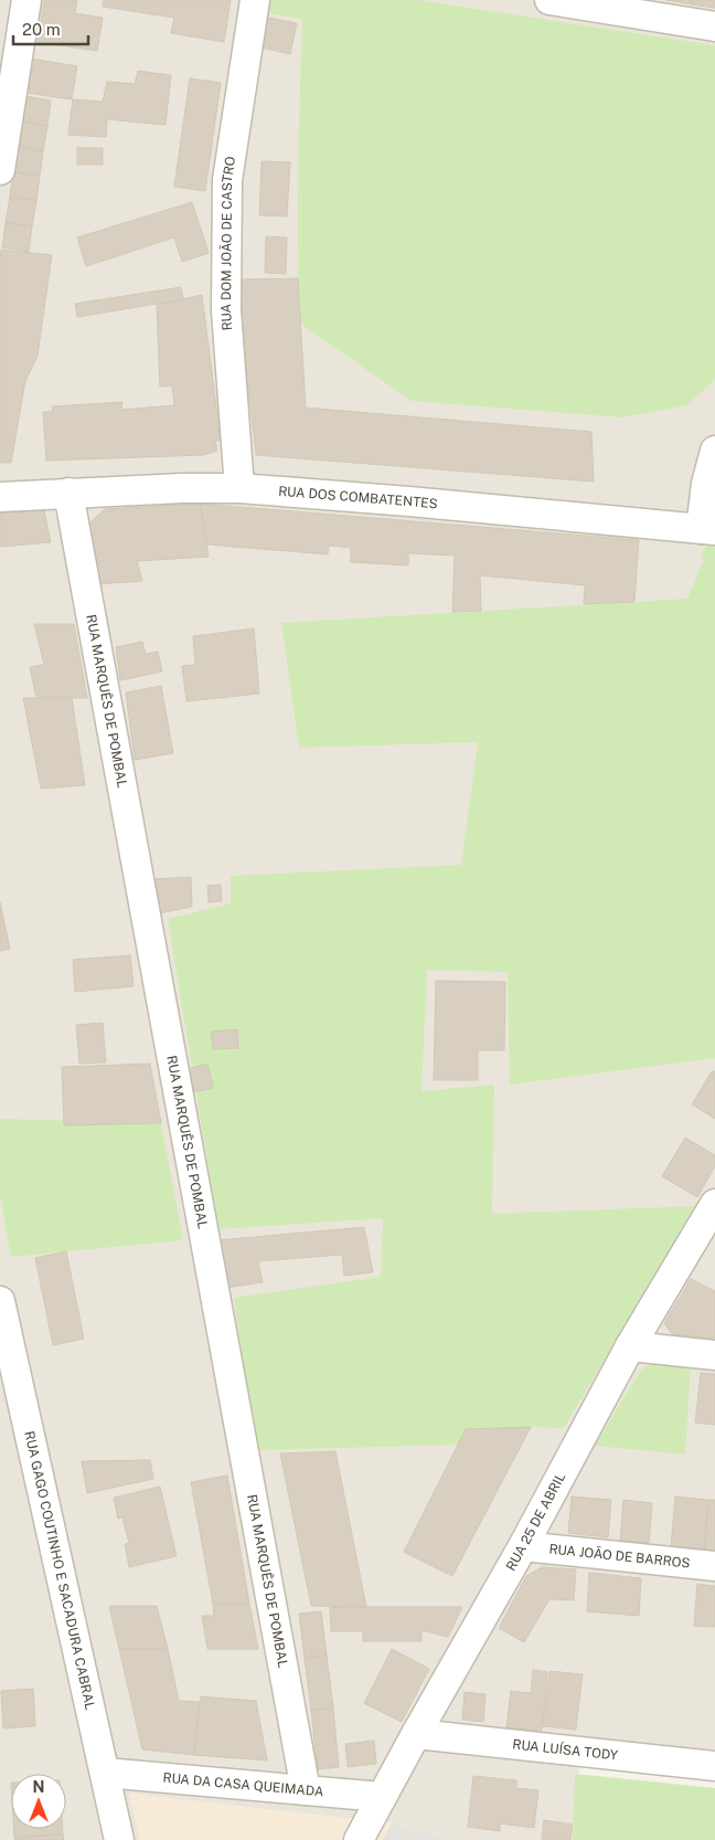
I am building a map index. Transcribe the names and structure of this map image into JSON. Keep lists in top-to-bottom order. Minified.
{"streets":{"street":["RUA DOM JOÃO DE CASTRO","RUA DOS COMBATENTES","RUA MARQUÊS DE POMBAL","RUA 25 DE ABRIL","RUA JOÃO DE BARROS","RUA GAGO COUTINHO E SACADURA CABRAL","RUA LUÍSA TODY","RUA DA CASA QUEIMADA"]},"crossings":[["RUA DOM JOÃO DE CASTRO","RUA DOS COMBATENTES"],["RUA DOS COMBATENTES","RUA MARQUÊS DE POMBAL"],["RUA MARQUÊS DE POMBAL","RUA DA CASA QUEIMADA"],["RUA 25 DE ABRIL","RUA JOÃO DE BARROS"],["RUA 25 DE ABRIL","RUA LUÍSA TODY"],["RUA 25 DE ABRIL","RUA DA CASA QUEIMADA"],["RUA GAGO COUTINHO E SACADURA CABRAL","RUA DA CASA QUEIMADA"]],"scale_bar":"20 m","north":"top"}
